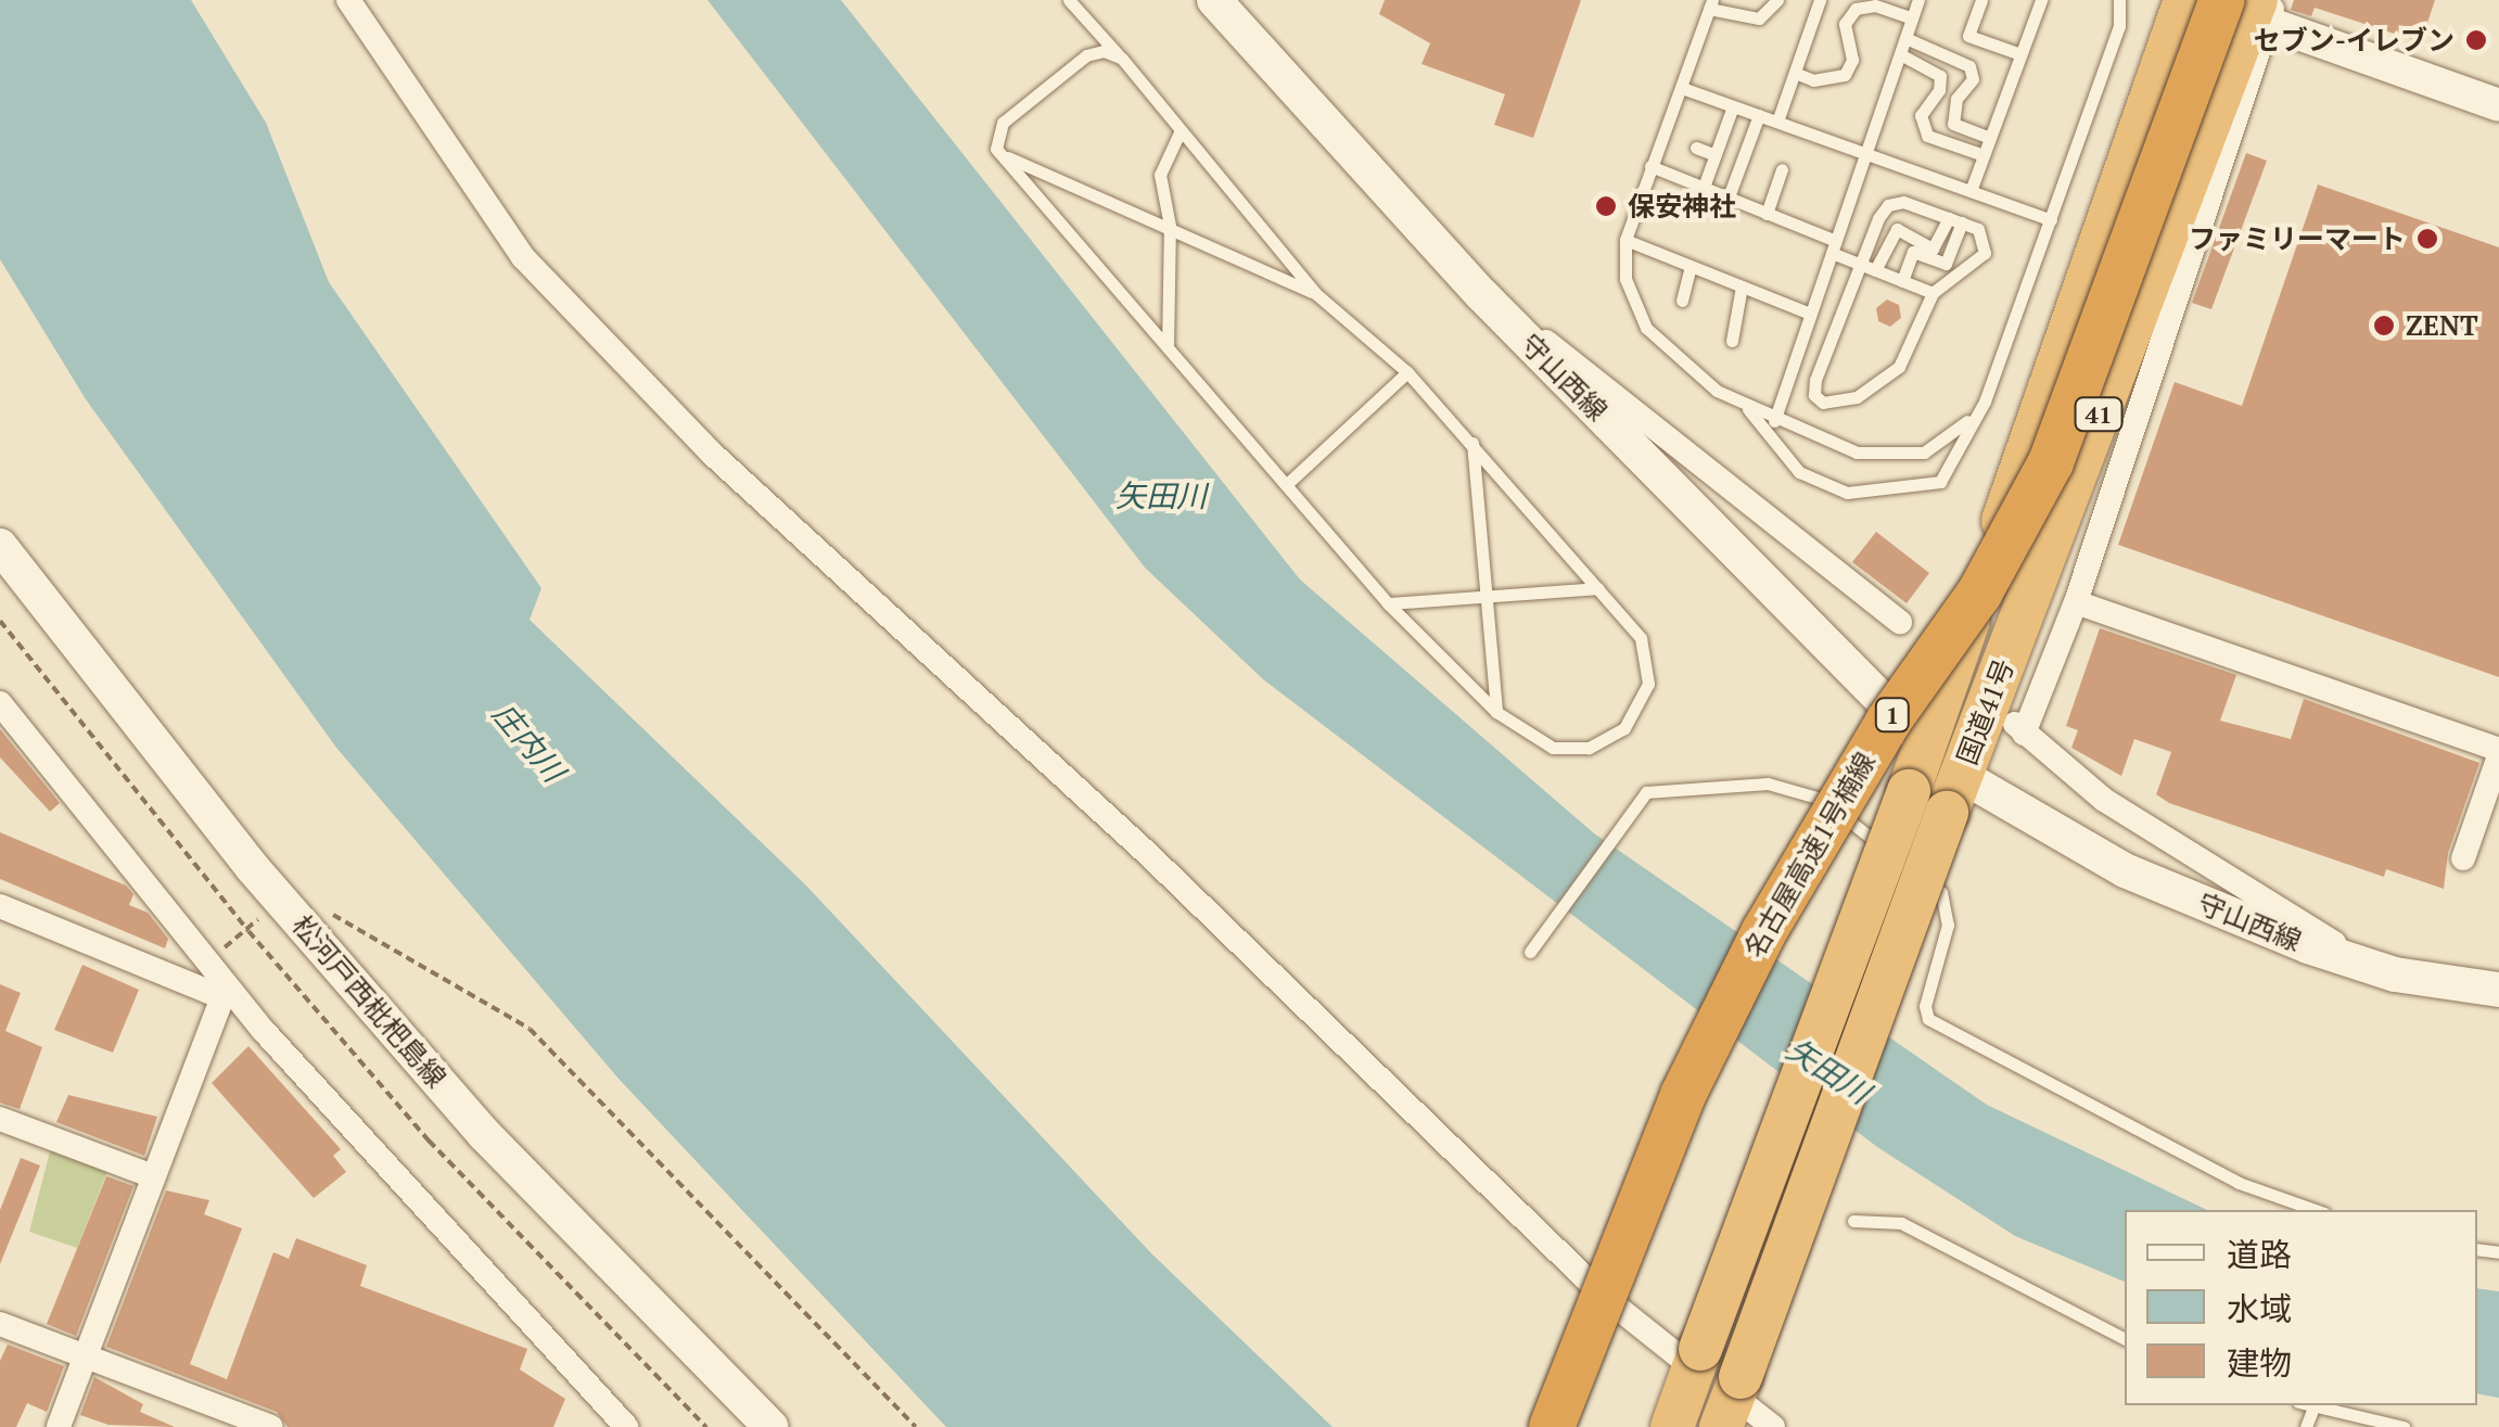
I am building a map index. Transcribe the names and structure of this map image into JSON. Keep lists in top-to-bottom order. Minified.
{"streets":{"highway":["41","国道41号","1","名古屋高速1号楠線"],"main road":["守山西線","松河戸西枇杷島線"]},"crossings":[["守山西線","国道41号"],["国道41号","名古屋高速1号楠線"]],"water":["矢田川","庄内川"],"places":["セブン-イレブン","保安神社","ファミリーマート","ZENT"],"legend":["道路","水域","建物"]}
